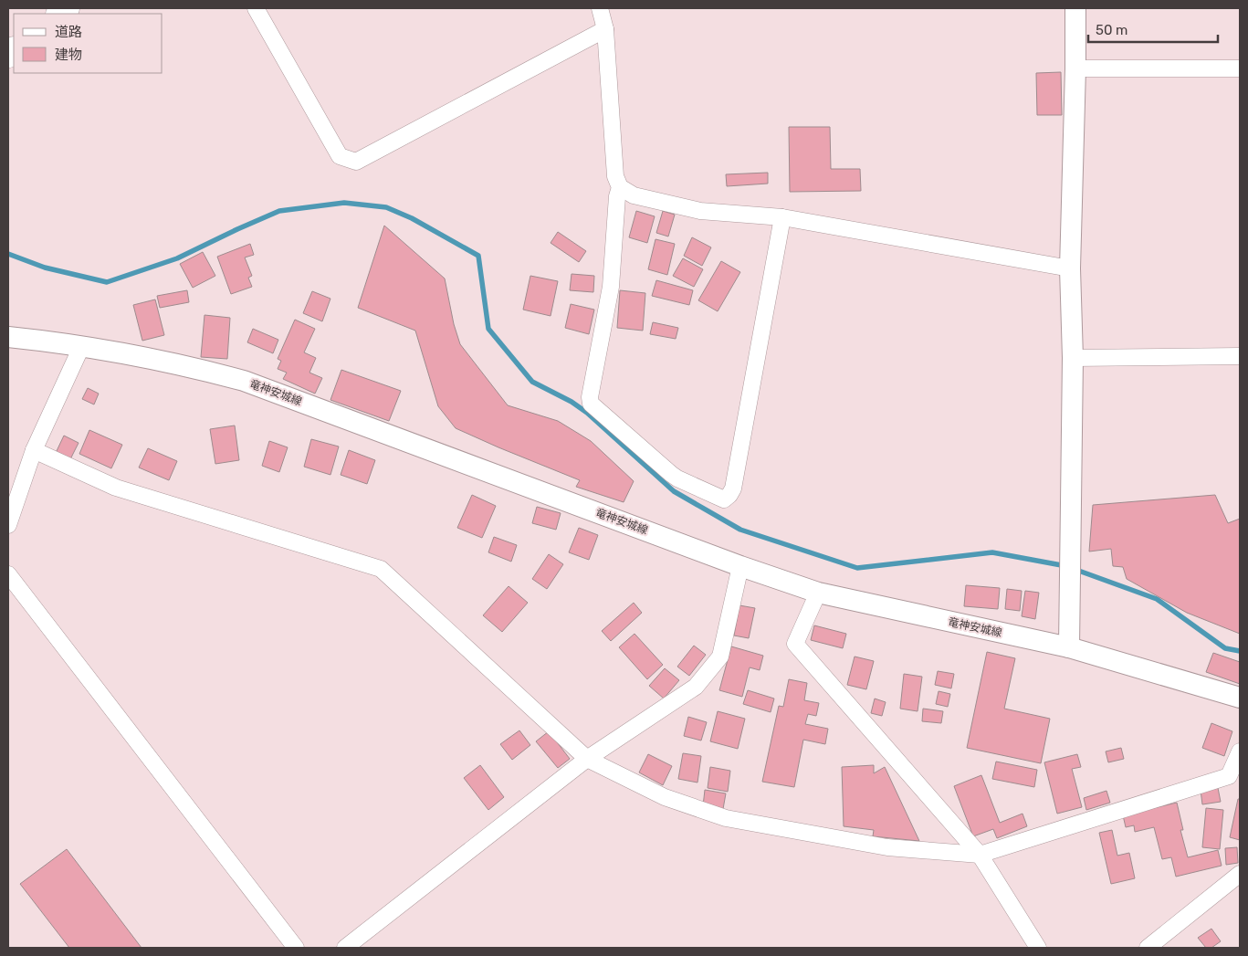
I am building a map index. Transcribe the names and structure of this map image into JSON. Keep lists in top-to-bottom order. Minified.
{"streets":{"street":["竜神安城線"]},"legend":["道路","建物"],"scale_bar":"50 m"}
